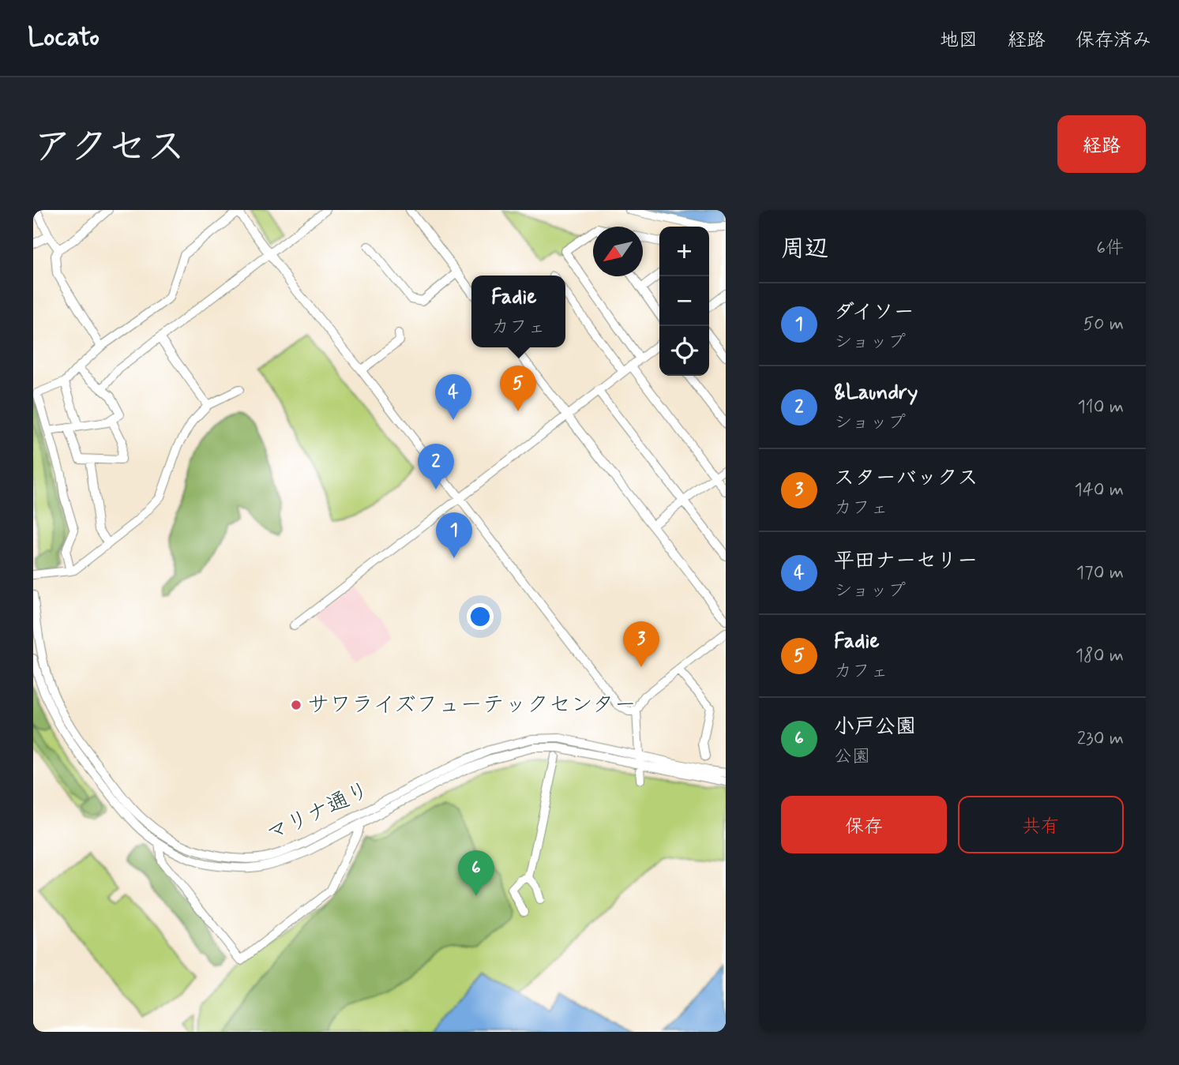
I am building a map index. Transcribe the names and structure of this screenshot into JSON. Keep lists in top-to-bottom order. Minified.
{"streets":{"street":["マリナ通り"]},"places":["サワライズフューテックセンター"],"north":"bottom left","page":{"header":"Locato","nav":["地図","経路","保存済み"],"title":"アクセス","buttons":["経路",["保存","共有"]],"heading":["周辺","6件"],"map_buttons":["+","−"],"popup":["Fadie","カフェ"],"list":[{"mark":"1","name":"ダイソー","note":"ショップ","value":"50 m"},{"mark":"2","name":"&Laundry","note":"ショップ","value":"110 m"},{"mark":"3","name":"スターバックス","note":"カフェ","value":"140 m"},{"mark":"4","name":"平田ナーセリー","note":"ショップ","value":"170 m"},{"mark":"5","name":"Fadie","note":"カフェ","value":"180 m"},{"mark":"6","name":"小戸公園","note":"公園","value":"230 m"}],"pins":["5","4","2","1","3","6"]}}
